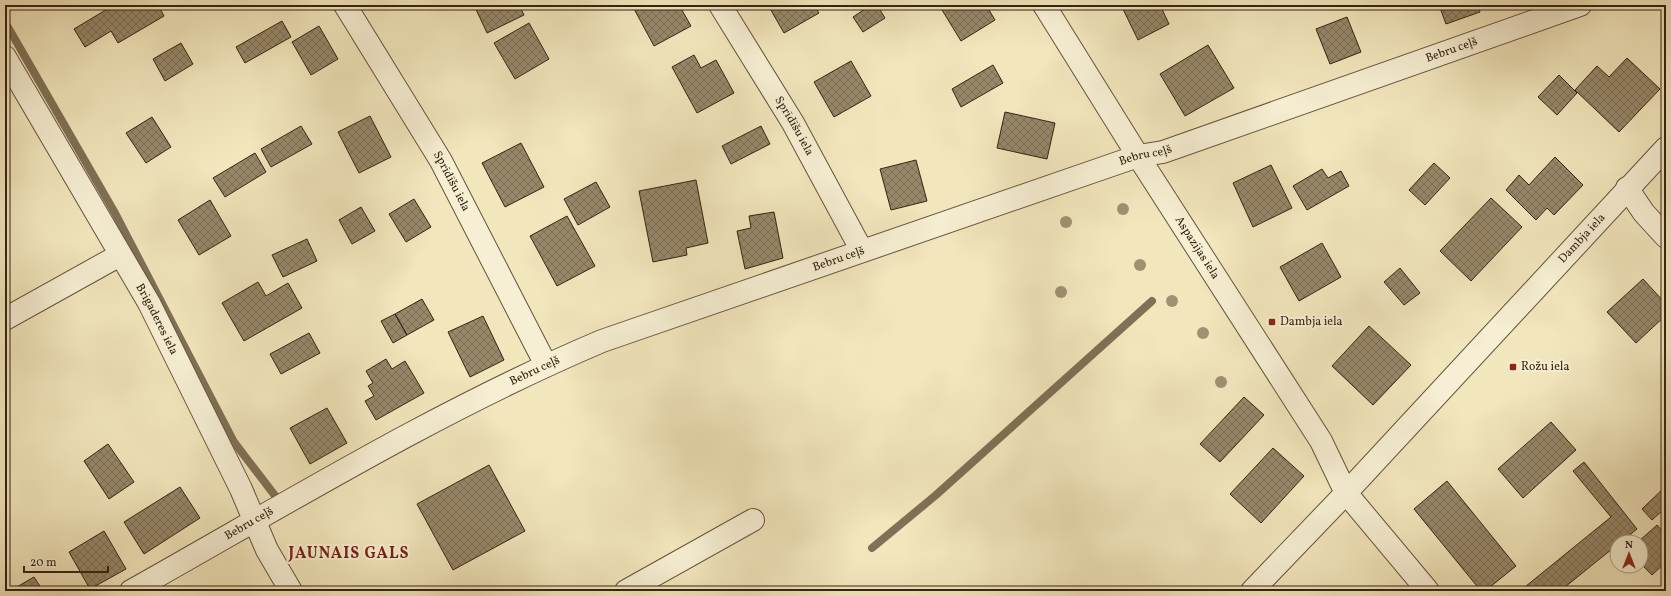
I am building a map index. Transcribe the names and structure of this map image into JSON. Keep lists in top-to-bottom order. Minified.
{"streets":{"street":["Bebru ceļš","Sprīdīšu iela","Dambja iela","Aspazijas iela","Brigaderes iela"]},"crossings":[["Bebru ceļš","Sprīdīšu iela"],["Bebru ceļš","Aspazijas iela"],["Bebru ceļš","Brigaderes iela"],["Dambja iela","Aspazijas iela"]],"districts":["JAUNAIS GALS"],"places":{"transit":["Dambja iela","Rožu iela"]},"scale_bar":"20 m","north":"top"}
